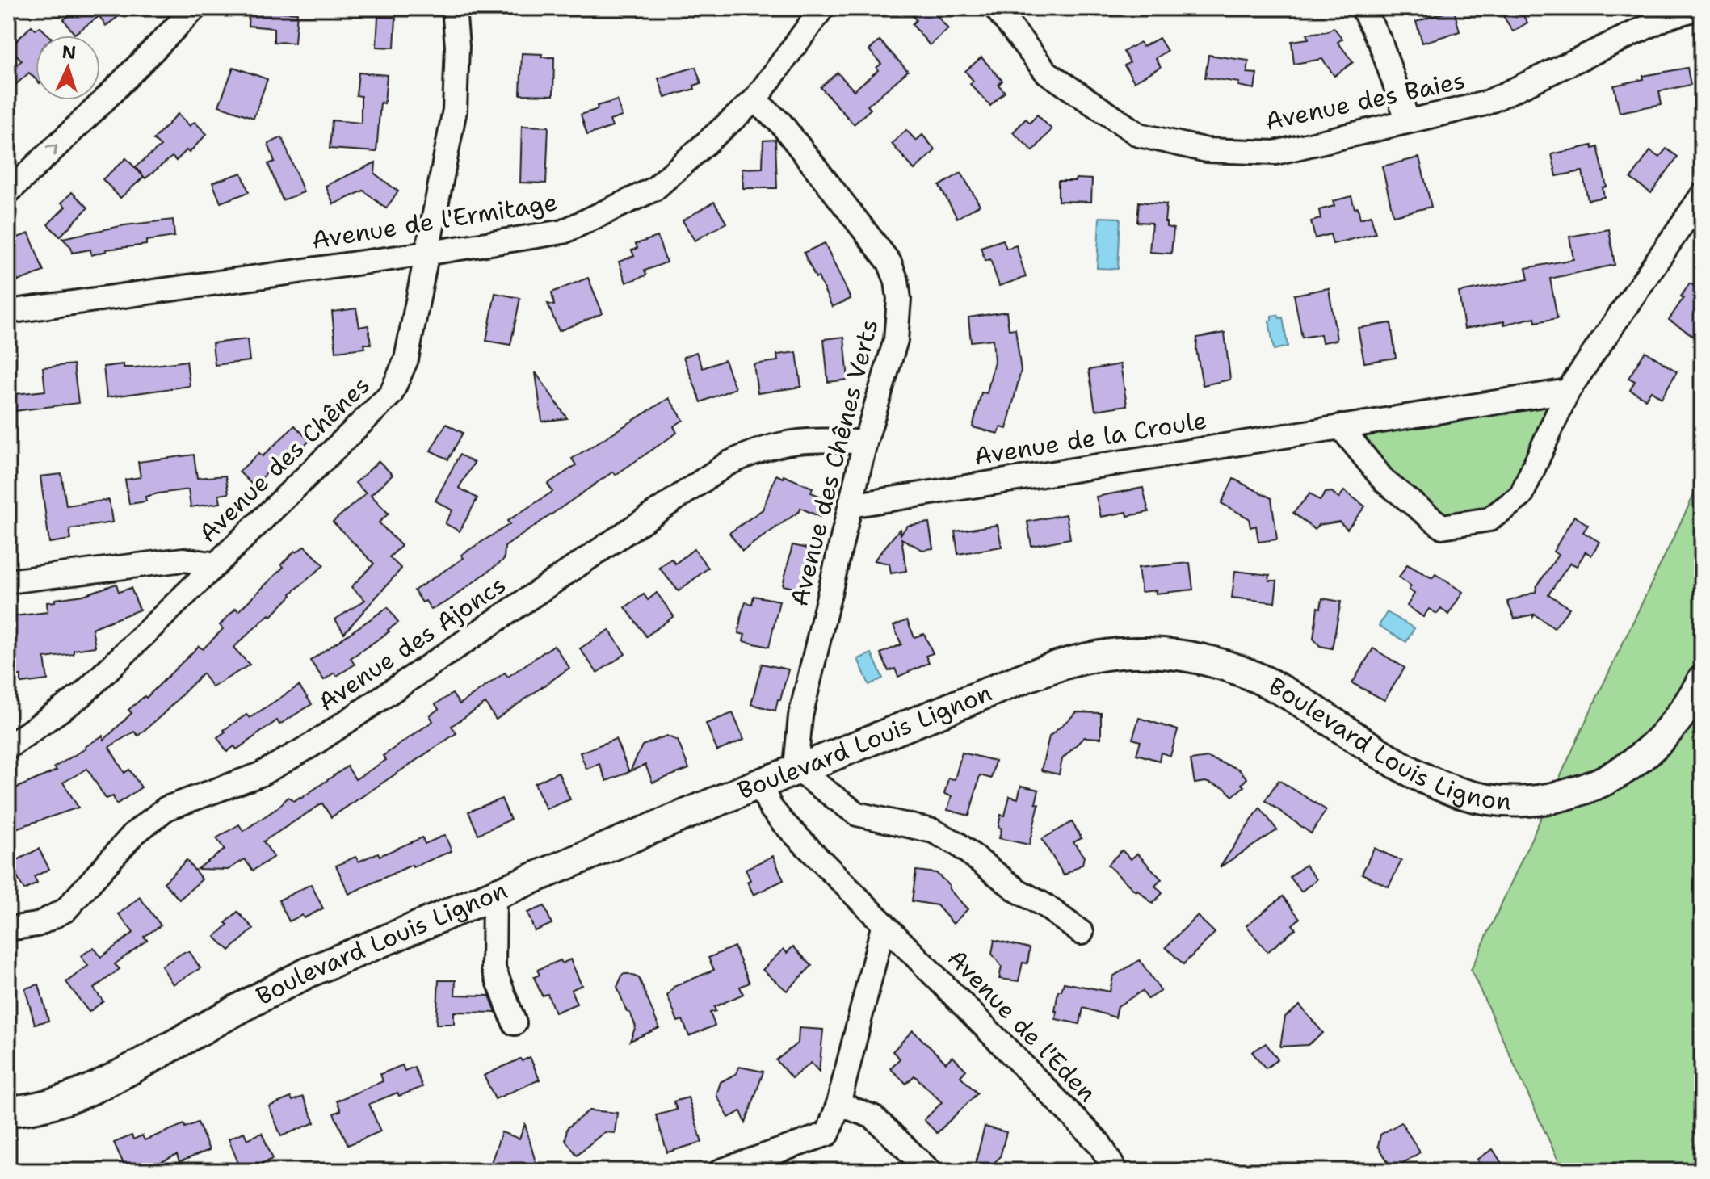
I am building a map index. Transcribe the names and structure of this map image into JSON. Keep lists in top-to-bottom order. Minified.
{"streets":{"main road":["Boulevard Louis Lignon"],"street":["Avenue des Baies","Avenue de l'Ermitage","Avenue de la Croule","Avenue des Chênes","Avenue des Chênes Verts","Avenue des Ajoncs","Avenue de l'Eden"]},"crossings":[["Avenue de l'Ermitage","Avenue des Chênes"],["Avenue de l'Ermitage","Avenue des Chênes Verts"],["Avenue de la Croule","Avenue des Chênes Verts"],["Avenue des Chênes Verts","Avenue des Ajoncs"],["Avenue des Chênes Verts","Boulevard Louis Lignon"],["Boulevard Louis Lignon","Avenue de l'Eden"]],"north":"top"}
